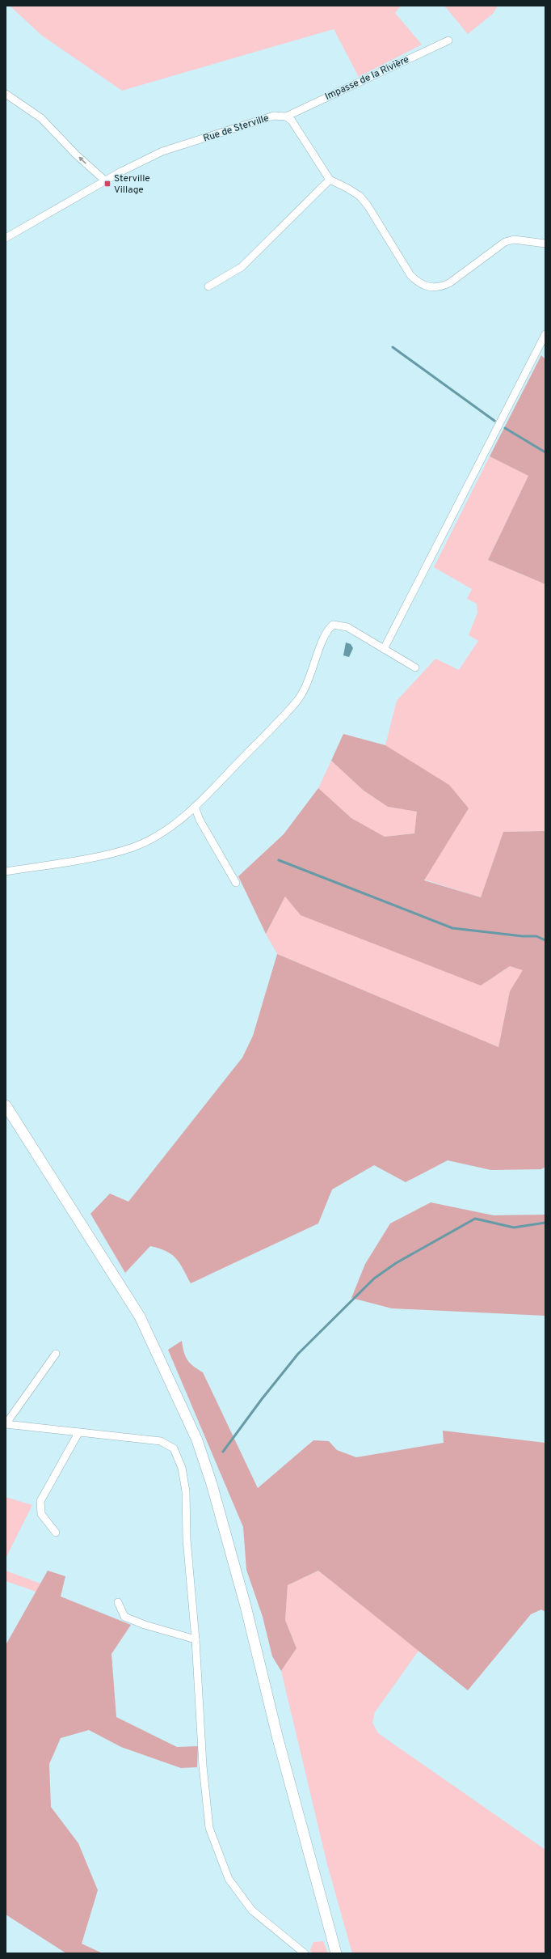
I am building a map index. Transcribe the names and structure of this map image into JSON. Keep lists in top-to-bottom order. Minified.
{"streets":{"street":["Impasse de la Rivière","Rue de Sterville"]},"crossings":[["Impasse de la Rivière","Rue de Sterville"]],"places":{"transit":["Sterville Village"]}}
